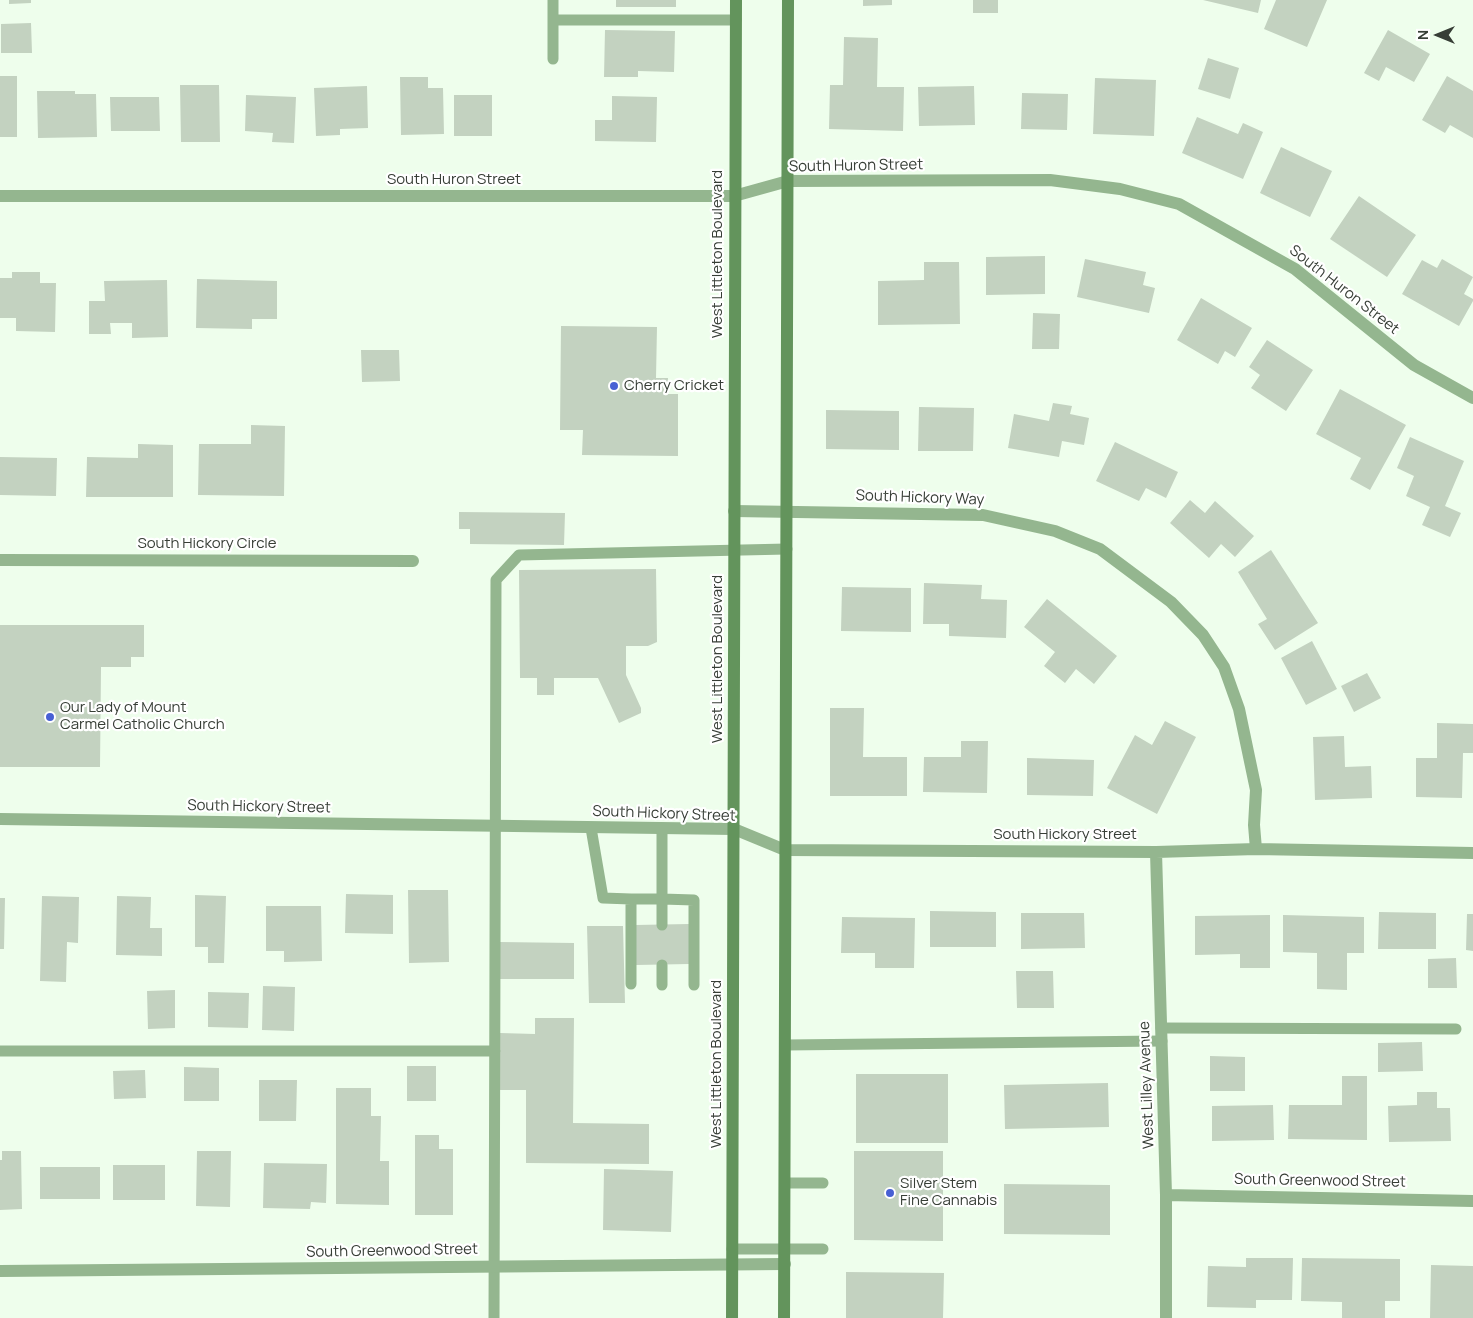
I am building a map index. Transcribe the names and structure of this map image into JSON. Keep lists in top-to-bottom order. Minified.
{"streets":{"main road":["West Littleton Boulevard"],"street":["South Huron Street","South Hickory Way","South Hickory Circle","South Hickory Street","West Lilley Avenue","South Greenwood Street"]},"crossings":[["South Huron Street","West Littleton Boulevard"],["West Littleton Boulevard","South Hickory Way"],["West Littleton Boulevard","South Hickory Street"],["West Littleton Boulevard","South Greenwood Street"],["South Hickory Way","South Hickory Street"],["South Hickory Street","West Lilley Avenue"],["West Lilley Avenue","South Greenwood Street"]],"places":["Cherry Cricket","Our Lady of Mount Carmel Catholic Church","Silver Stem Fine Cannabis"],"north":"left"}
